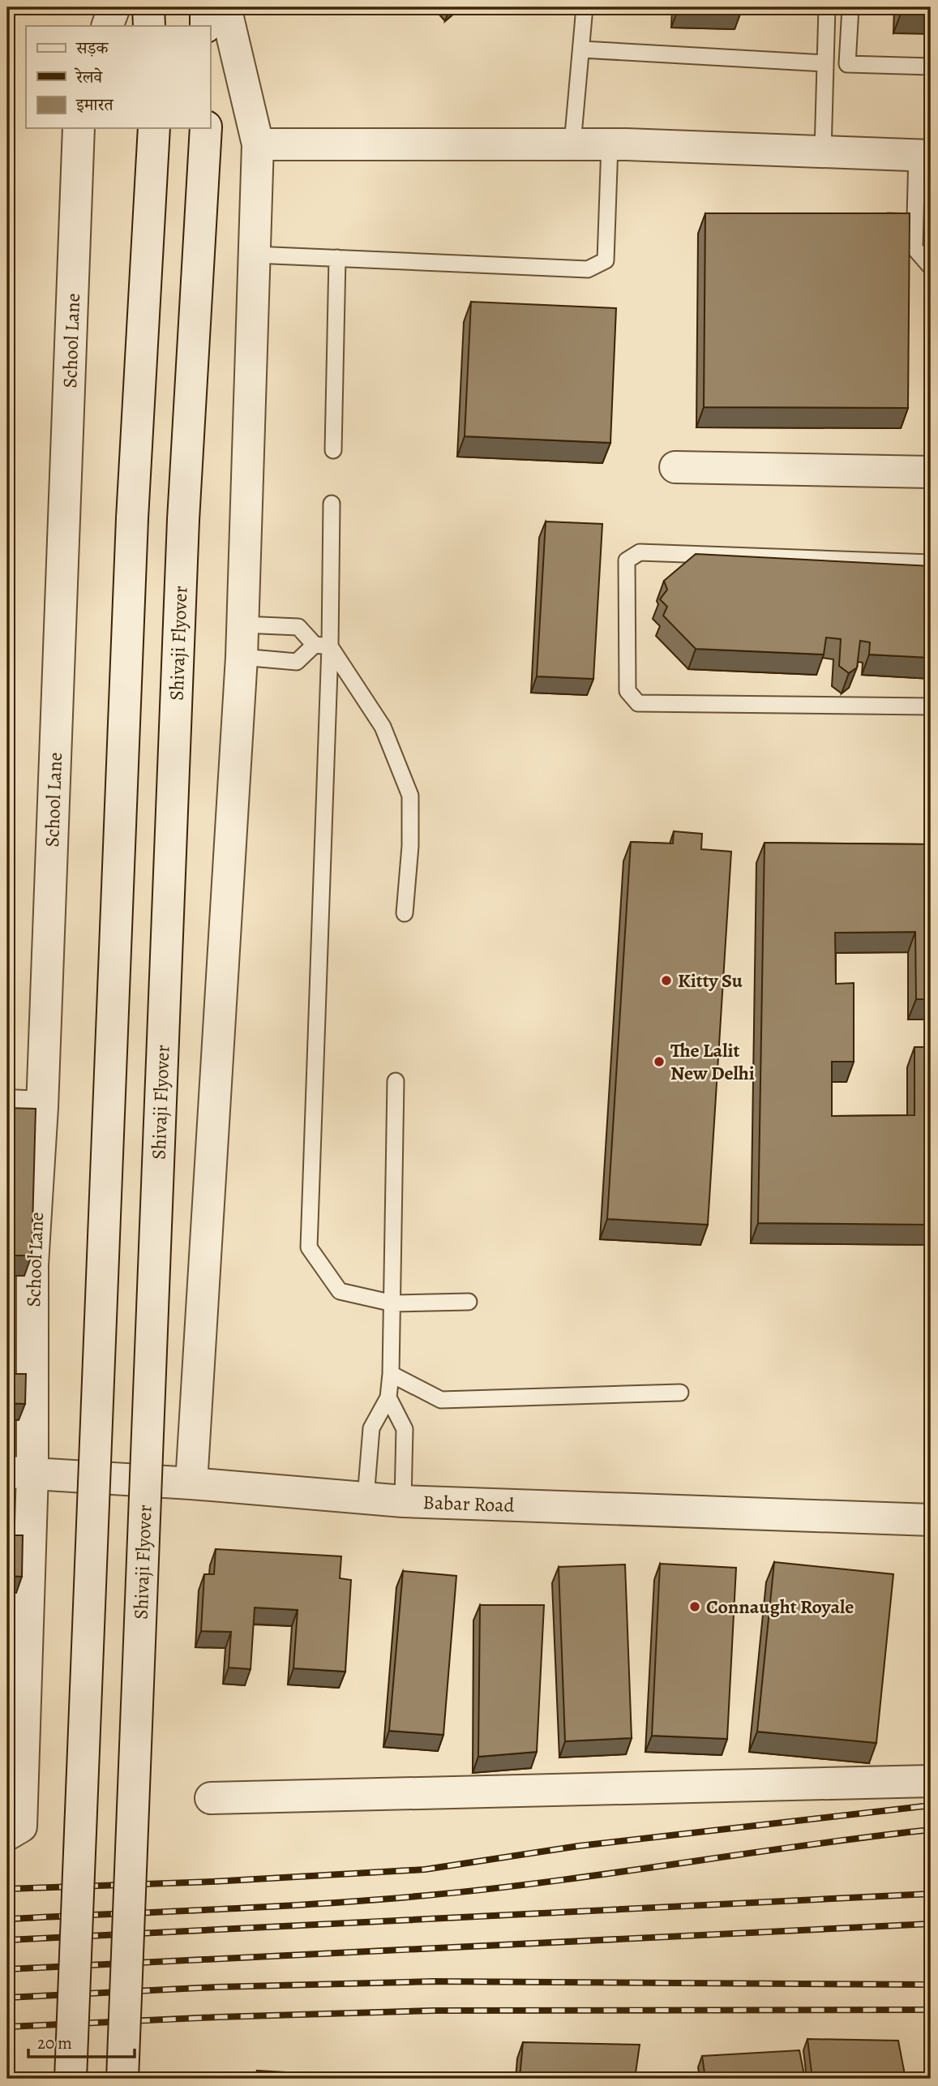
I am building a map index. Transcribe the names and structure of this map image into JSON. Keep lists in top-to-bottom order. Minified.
{"streets":{"street":["School Lane","Shivaji Flyover","Babar Road"]},"crossings":[["School Lane","Babar Road"]],"places":["Kitty Su","The Lalit New Delhi","Connaught Royale"],"legend":["सड़क","रेलवे","इमारत"],"scale_bar":"20 m"}
